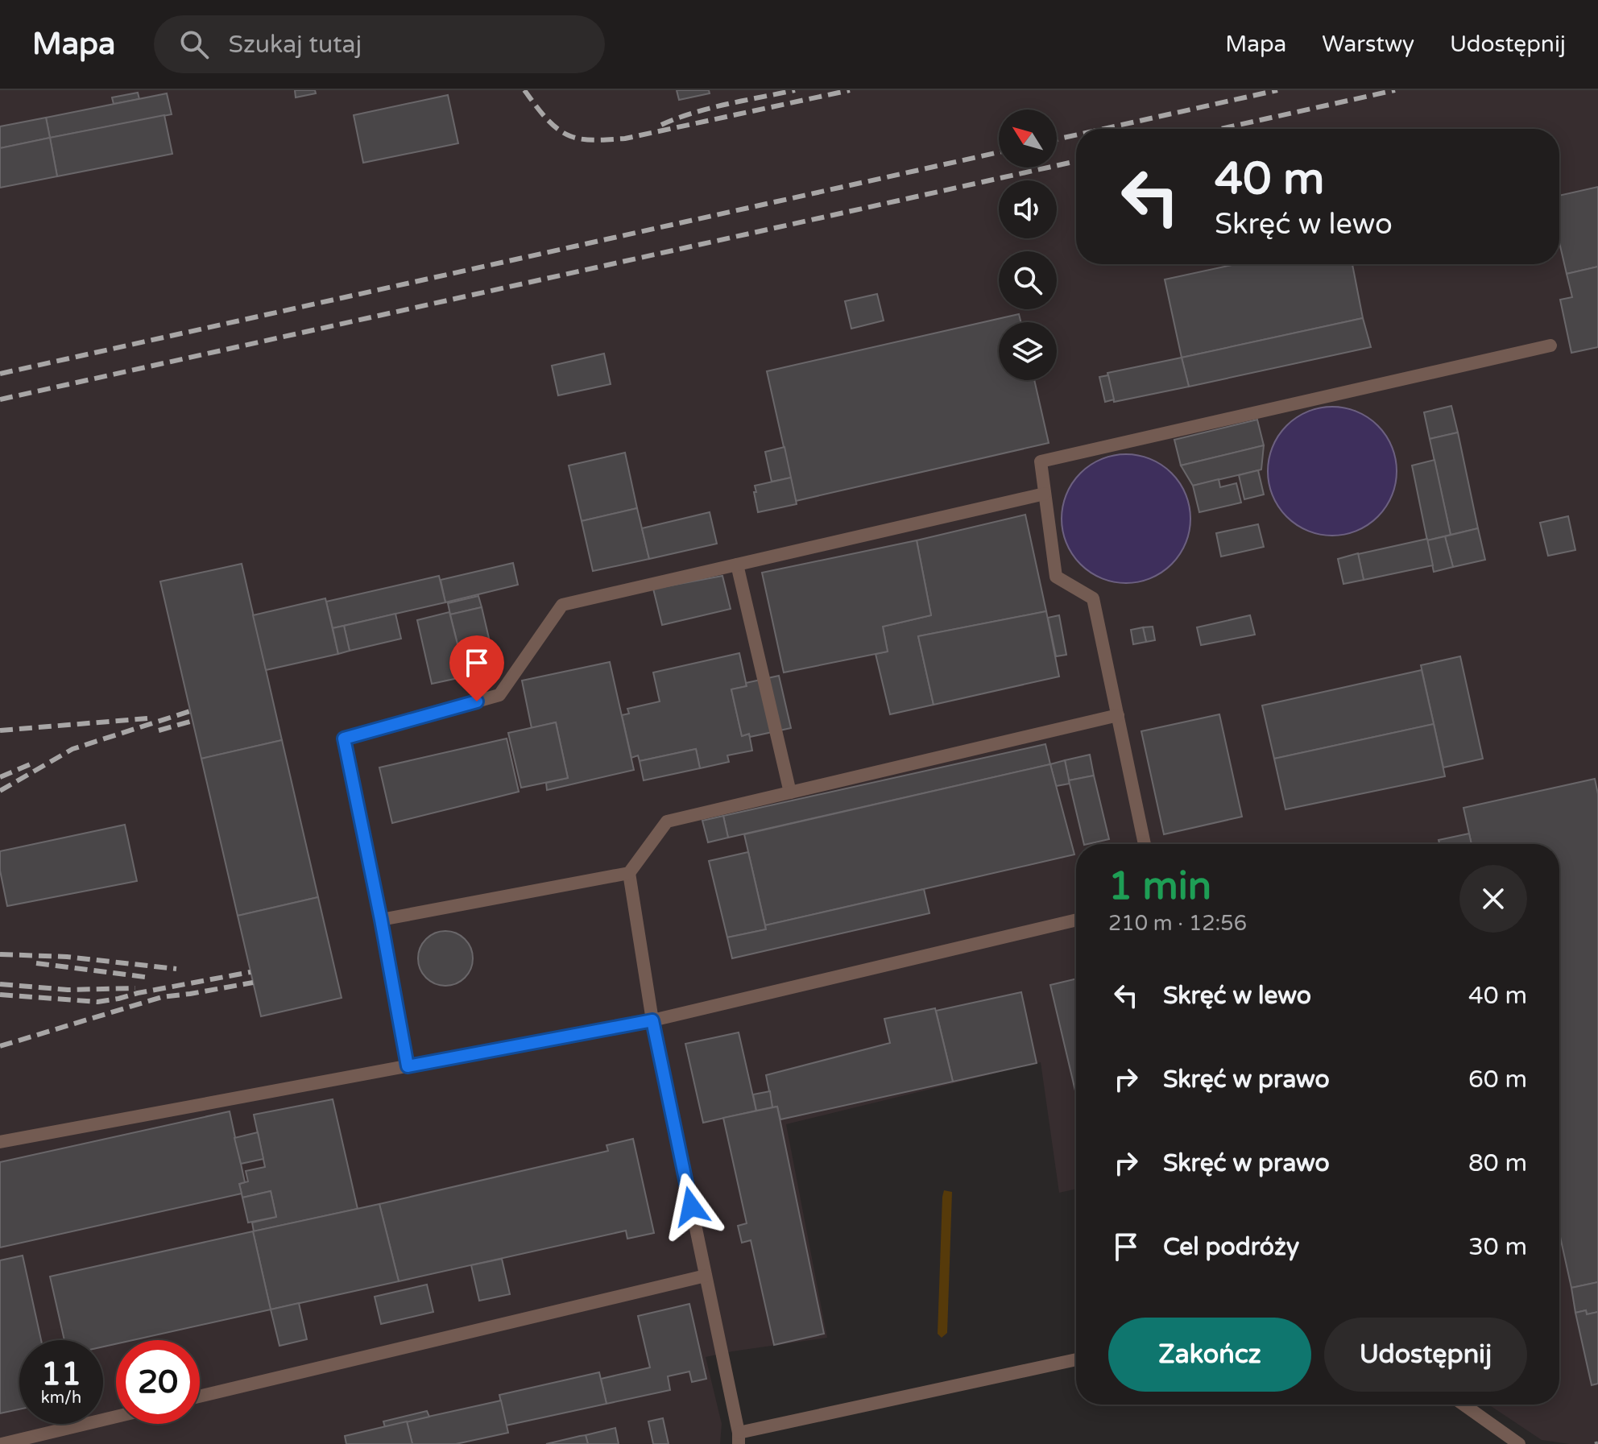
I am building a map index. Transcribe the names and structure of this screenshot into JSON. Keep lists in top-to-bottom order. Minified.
{"north":"top left","page":{"header":"Mapa","search":"Szukaj tutaj","nav":["Mapa","Warstwy","Udostępnij"],"turn":["40 m","Skręć w lewo"],"heading":["1 min","210 m · 12:56"],"list":[{"name":"Skręć w lewo","value":"40 m"},{"name":"Skręć w prawo","value":"60 m"},{"name":"Skręć w prawo","value":"80 m"},{"name":"Cel podróży","value":"30 m"}],"buttons":["Zakończ","Udostępnij"],"speed":"11 km/h","limit":"20"}}
